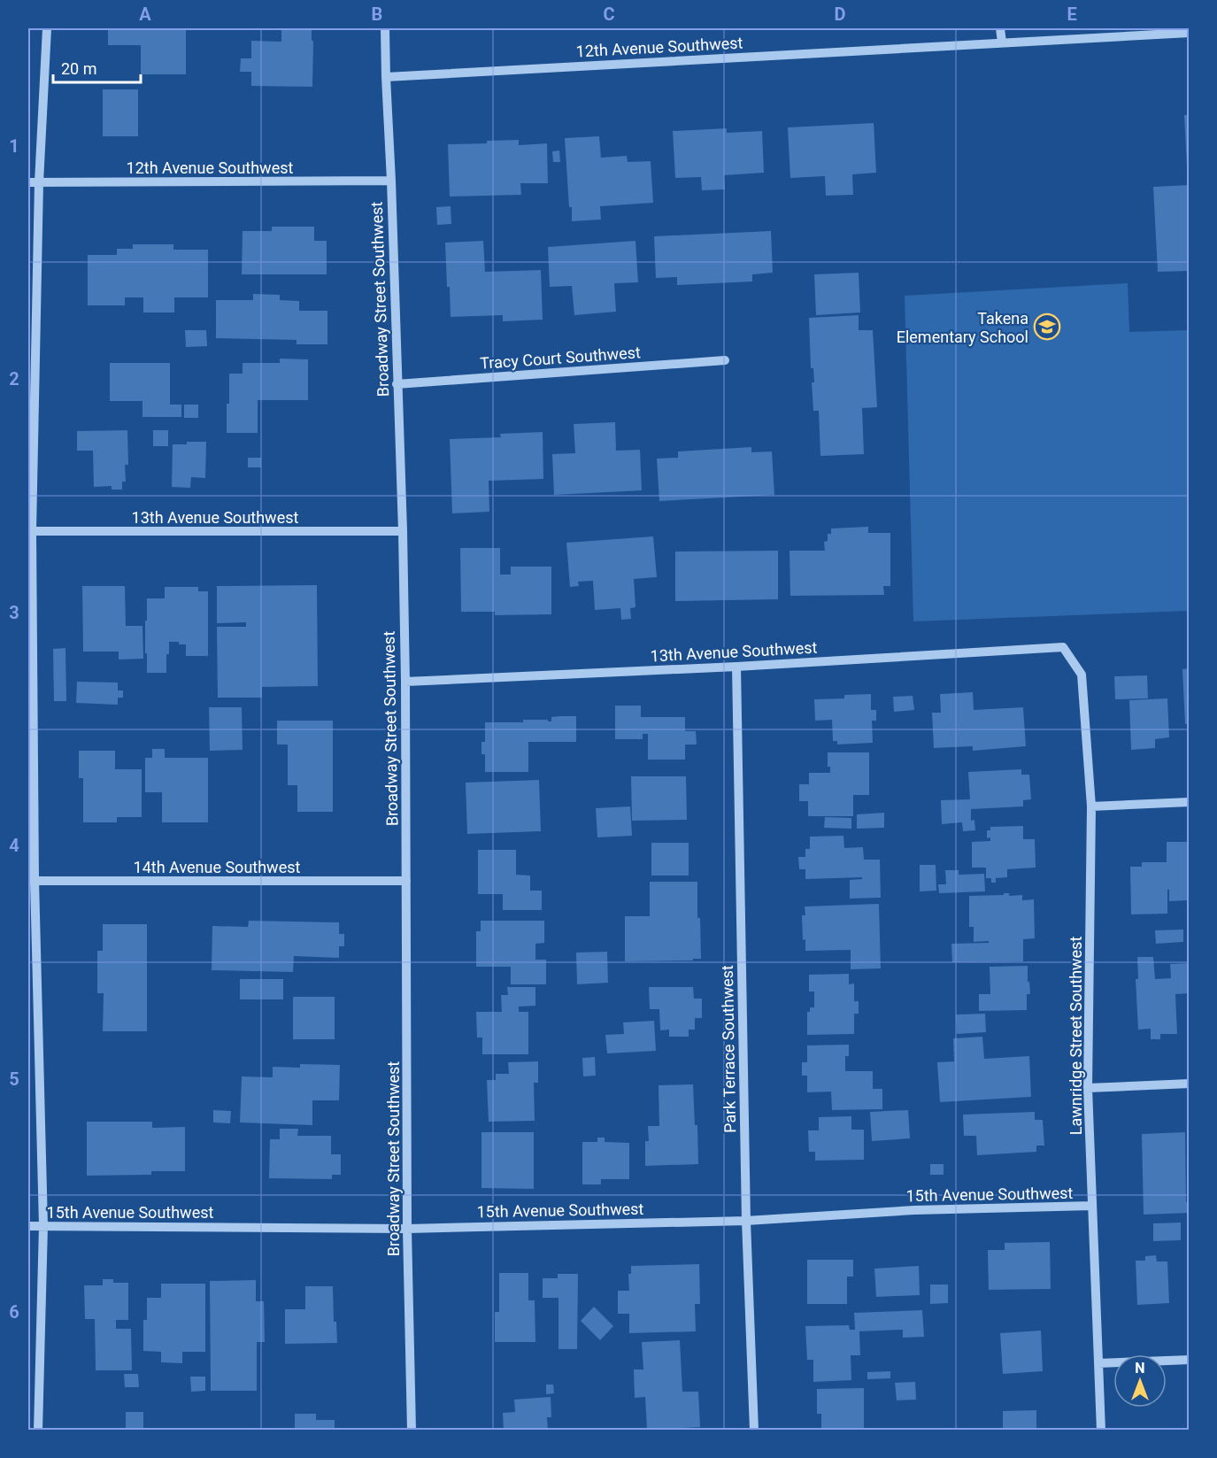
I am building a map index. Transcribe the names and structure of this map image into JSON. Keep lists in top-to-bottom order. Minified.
{"streets":{"street":["12th Avenue Southwest","Broadway Street Southwest","Tracy Court Southwest","13th Avenue Southwest","14th Avenue Southwest","Lawnridge Street Southwest","Park Terrace Southwest","15th Avenue Southwest"]},"crossings":[["12th Avenue Southwest","Broadway Street Southwest"],["Broadway Street Southwest","Tracy Court Southwest"],["Broadway Street Southwest","13th Avenue Southwest"],["Broadway Street Southwest","14th Avenue Southwest"],["Broadway Street Southwest","15th Avenue Southwest"],["13th Avenue Southwest","Lawnridge Street Southwest"],["13th Avenue Southwest","Park Terrace Southwest"],["Lawnridge Street Southwest","15th Avenue Southwest"],["Park Terrace Southwest","15th Avenue Southwest"]],"places":{"school or university":["Takena Elementary School"]},"scale_bar":"20 m","north":"top","grid":{"columns":["A","B","C","D","E"],"rows":["1","2","3","4","5","6"]}}
